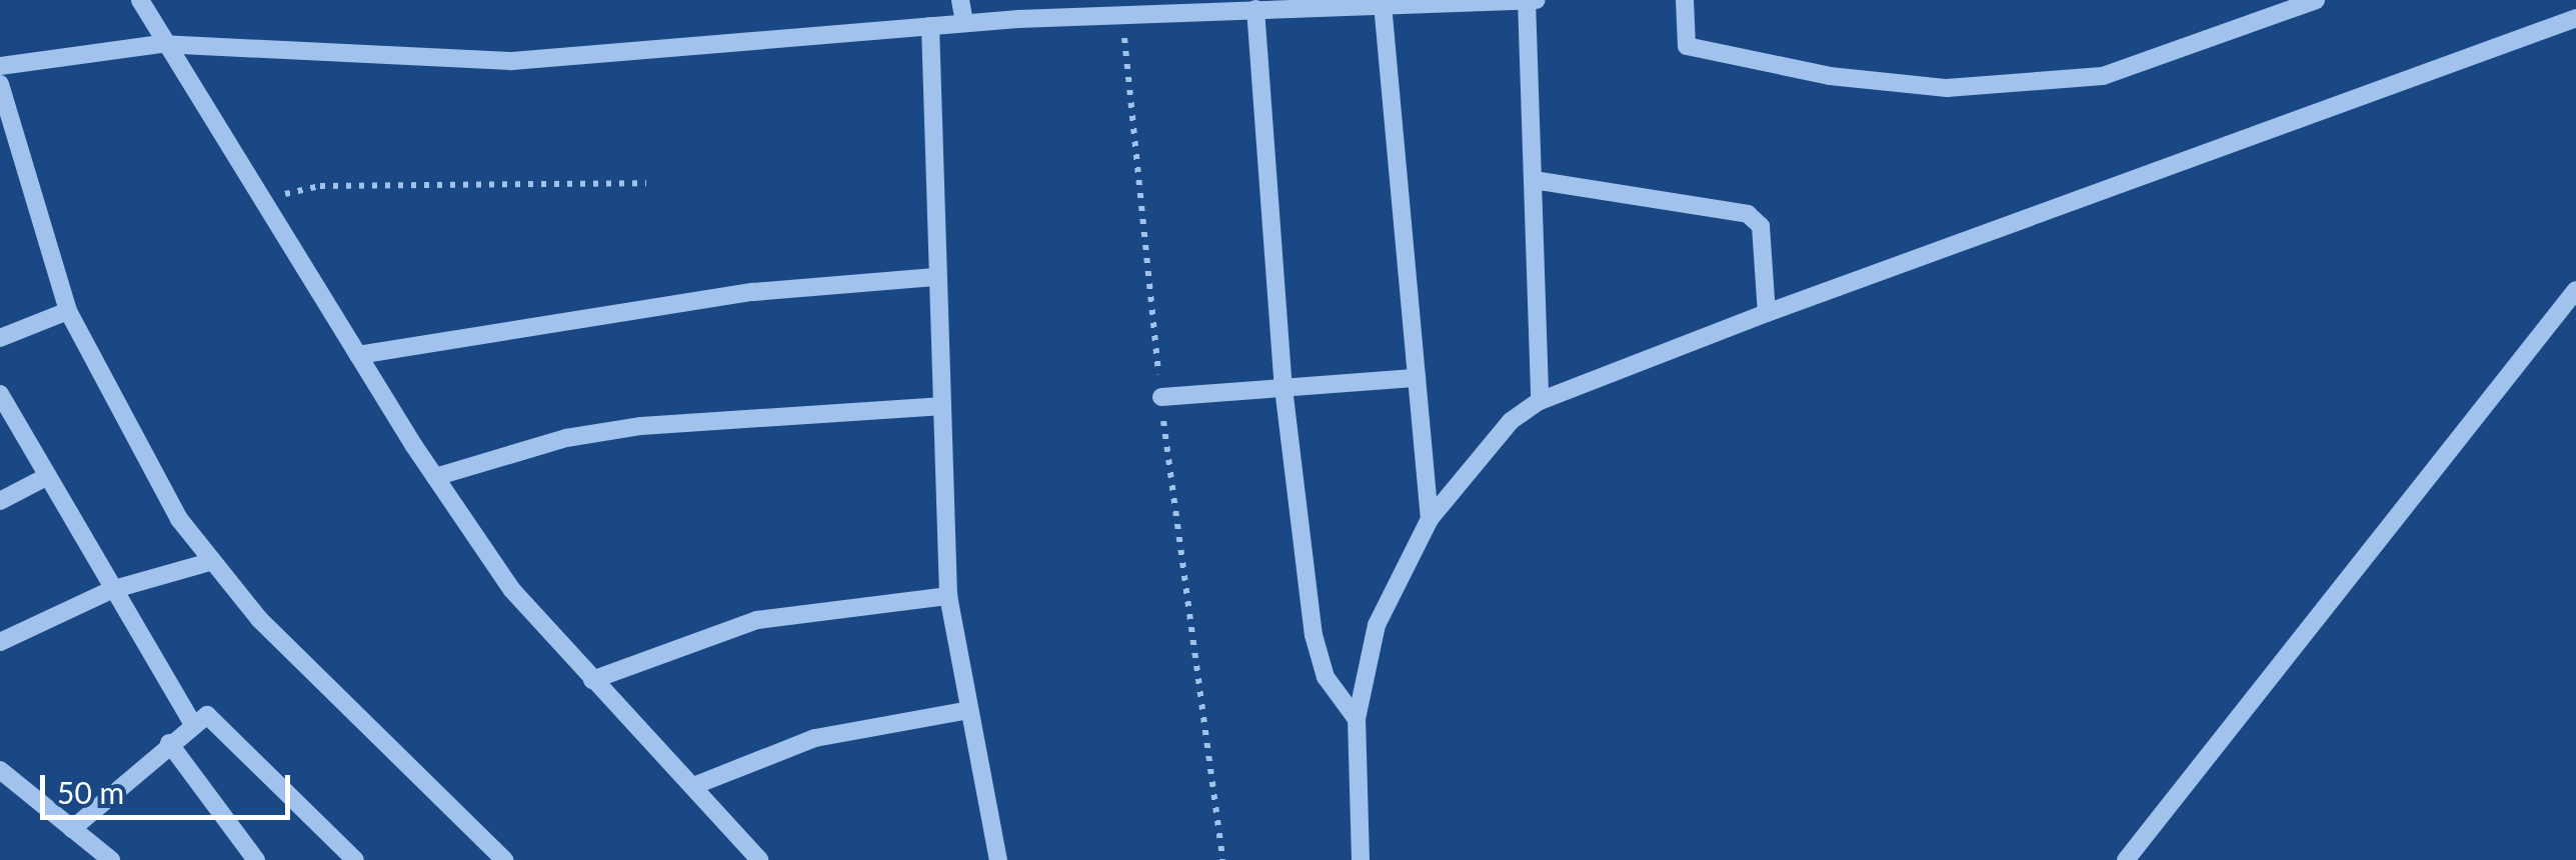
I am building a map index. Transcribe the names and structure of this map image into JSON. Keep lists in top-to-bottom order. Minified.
{"scale_bar":"50 m"}
